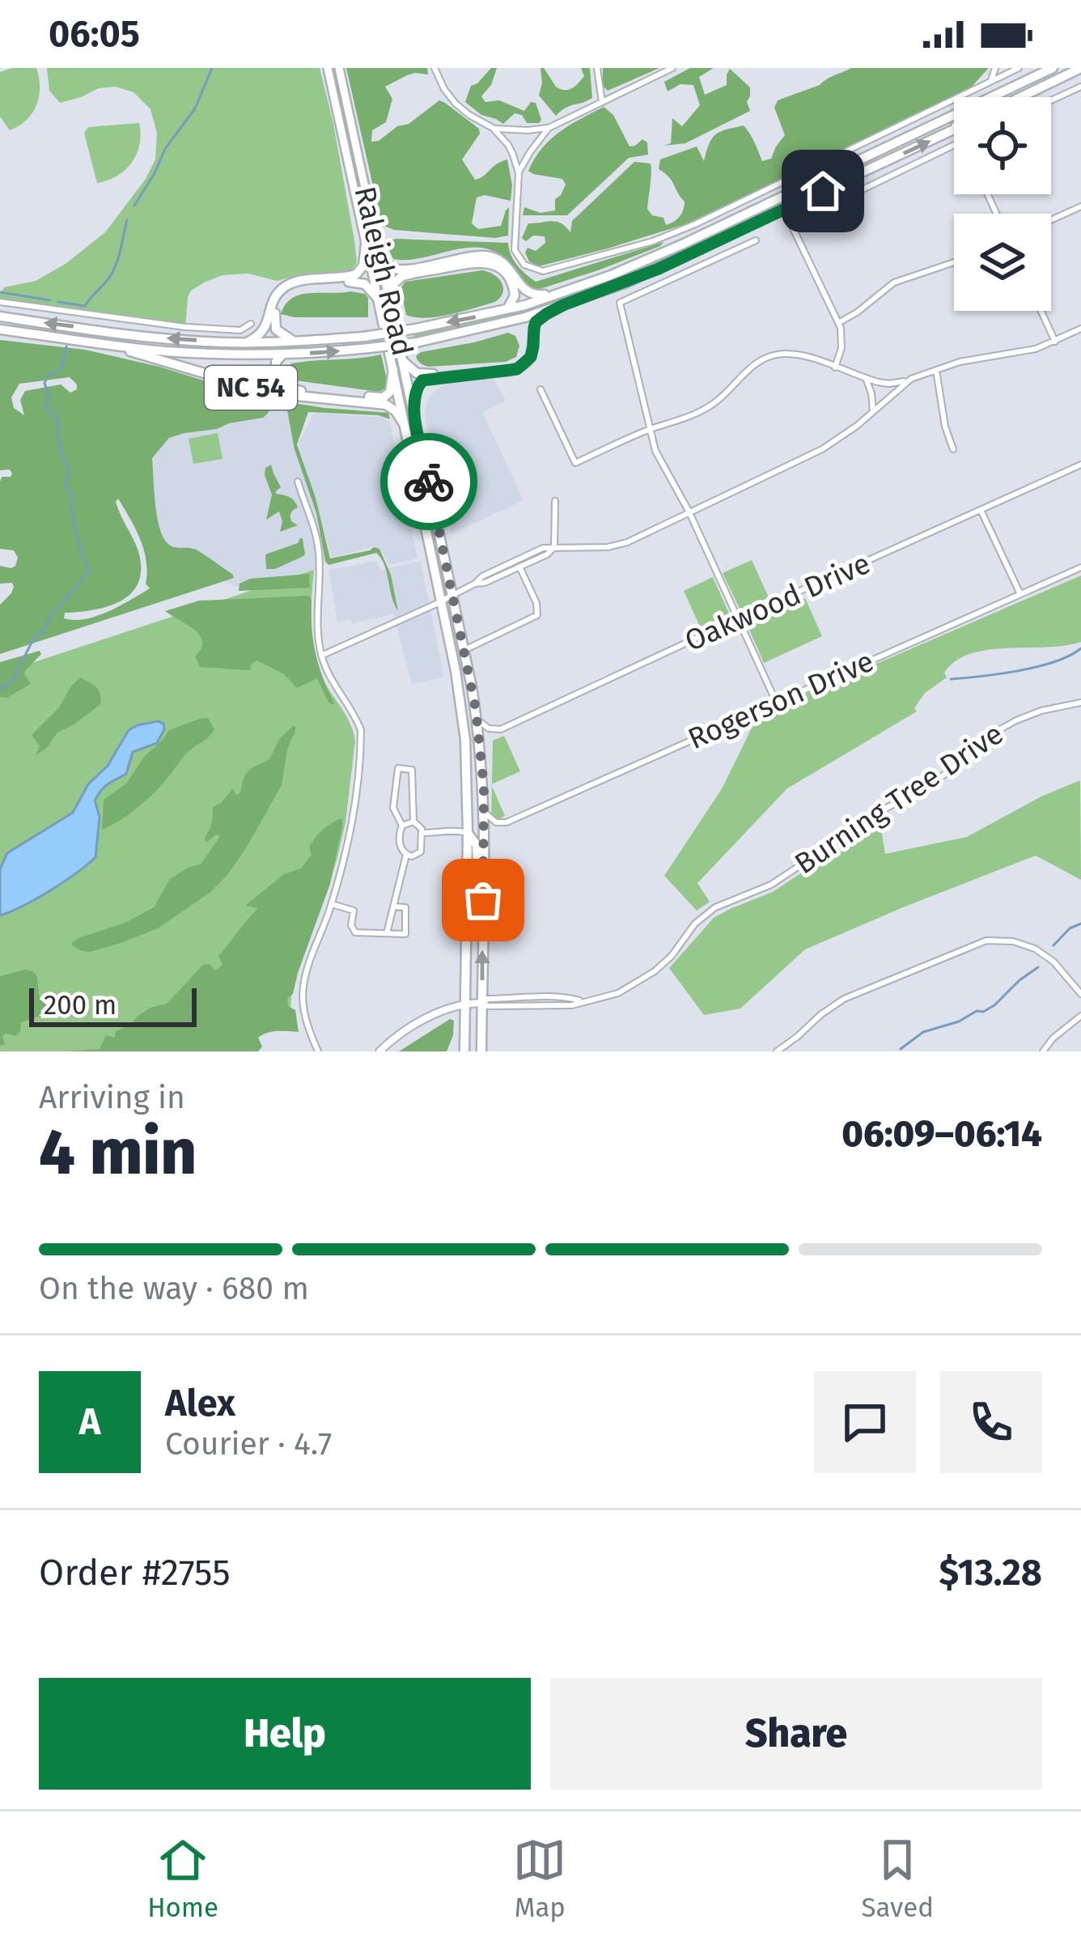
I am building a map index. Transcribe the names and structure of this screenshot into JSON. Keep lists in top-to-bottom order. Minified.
{"streets":{"main road":["Raleigh Road","NC 54"],"street":["Oakwood Drive","Rogerson Drive","Burning Tree Drive"]},"crossings":[["Raleigh Road","NC 54"],["Raleigh Road","Oakwood Drive"],["Raleigh Road","Rogerson Drive"],["Raleigh Road","Burning Tree Drive"]],"scale_bar":"200 m","page":{"status":"06:05","scale":"200 m","heading":["4 min","Arriving in","06:09–06:14"],"panel":["Alex","Courier · 4.7","Order #2755","$13.28"],"bar":"On the way · 680 m","round":"A","buttons":["Help","Share"],"tabs":["Home","Map","Saved"]}}
